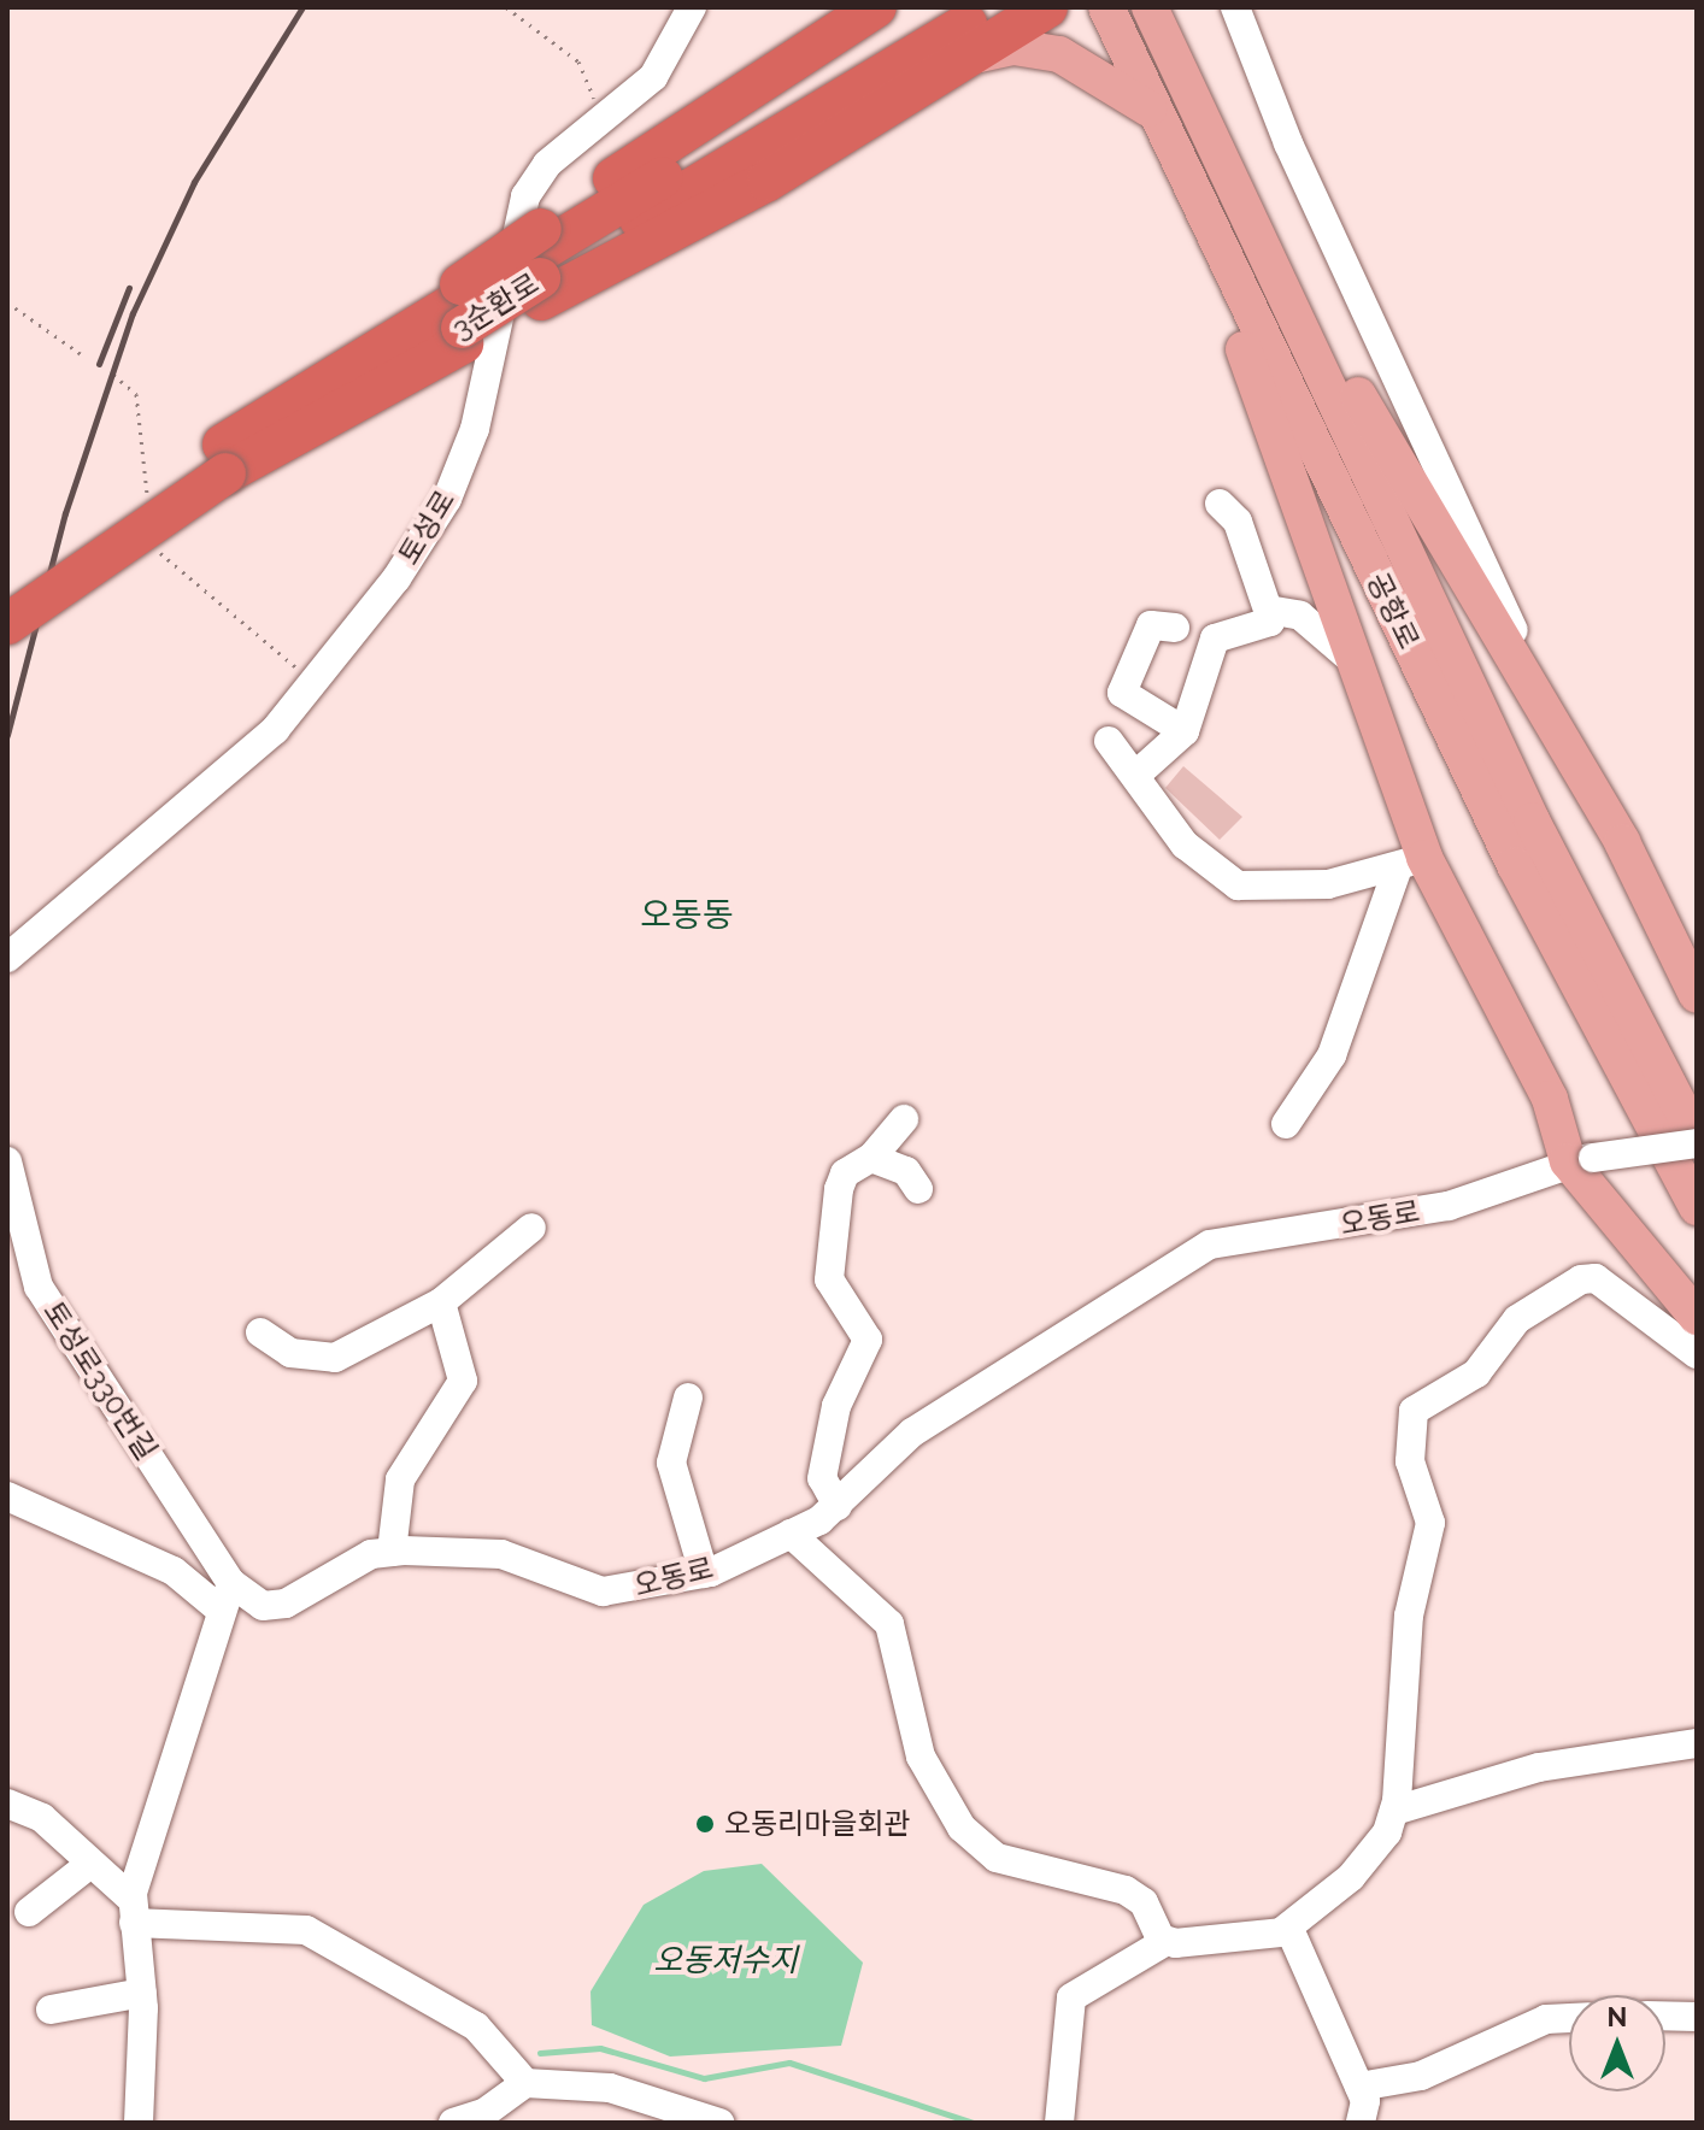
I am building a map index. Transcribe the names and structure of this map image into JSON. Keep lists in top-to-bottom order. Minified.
{"streets":{"highway":["3순환로"],"main road":["공항로"],"street":["토성로","오동로","토성로330번길"]},"crossings":[["공항로","오동로"],["오동로","토성로330번길"]],"districts":["오동동"],"water":["오동저수지"],"places":["오동리마을회관"],"north":"top"}
